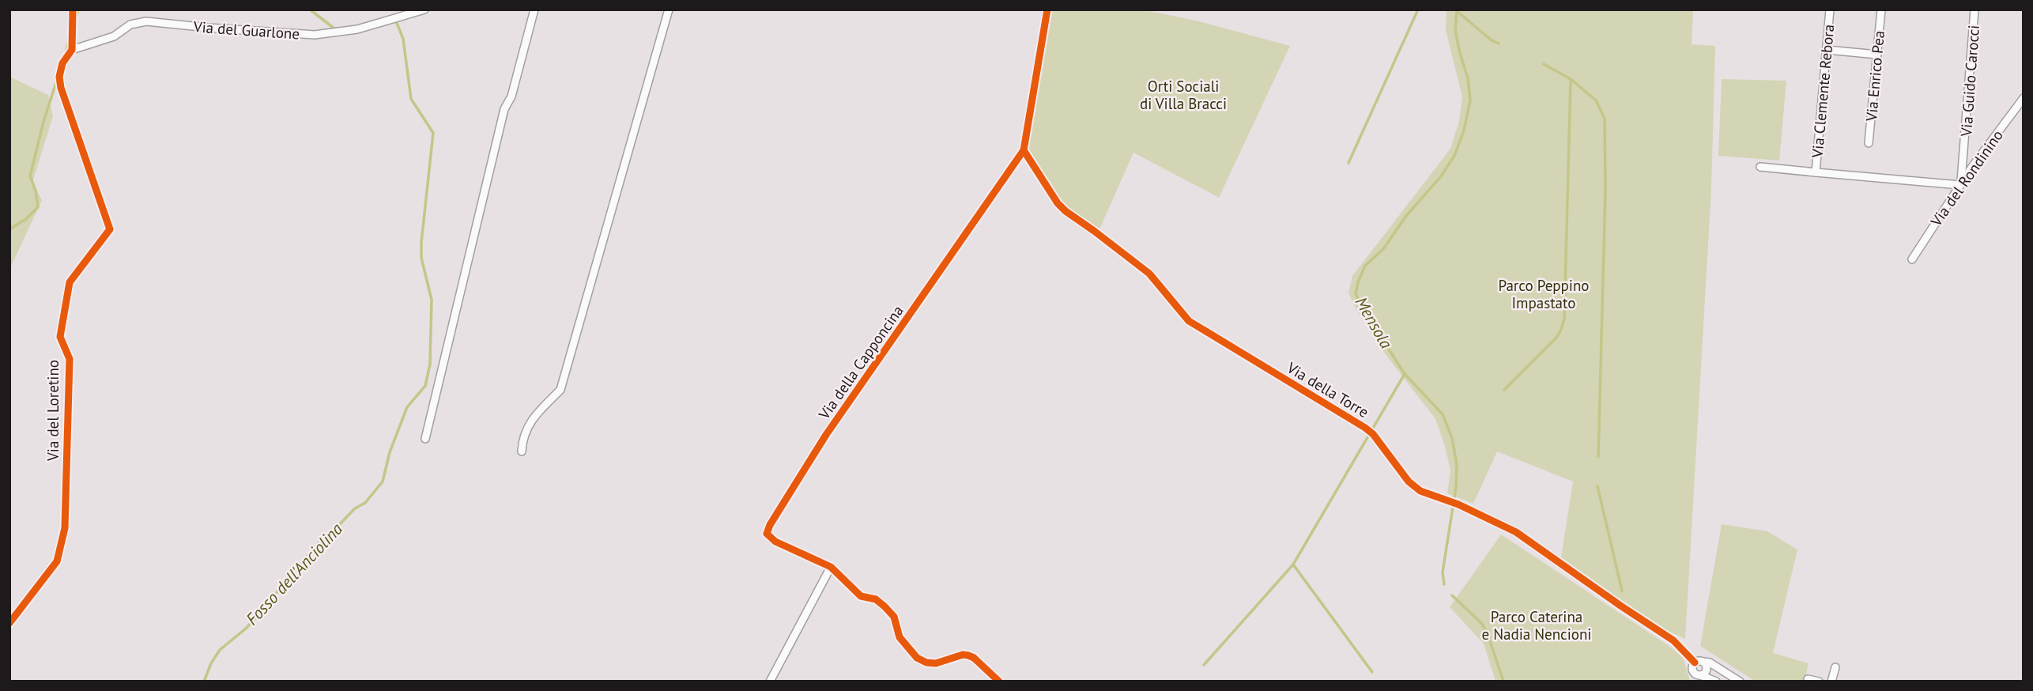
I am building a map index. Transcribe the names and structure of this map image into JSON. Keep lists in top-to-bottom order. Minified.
{"streets":{"street":["Via del Guarlone","Via Enrico Pea","Via Guido Carocci","Via Clemente Rebora","Via del Rondinino","Via della Capponcina","Via della Torre","Via del Loretino"]},"crossings":[["Via del Guarlone","Via del Loretino"],["Via Guido Carocci","Via Clemente Rebora"],["Via Guido Carocci","Via del Rondinino"],["Via Clemente Rebora","Via del Rondinino"],["Via della Capponcina","Via della Torre"]],"water":["Mensola","Fosso dell'Anciolina"],"parks":["Orti Sociali di Villa Bracci","Parco Peppino Impastato","Parco Caterina e Nadia Nencioni"]}
